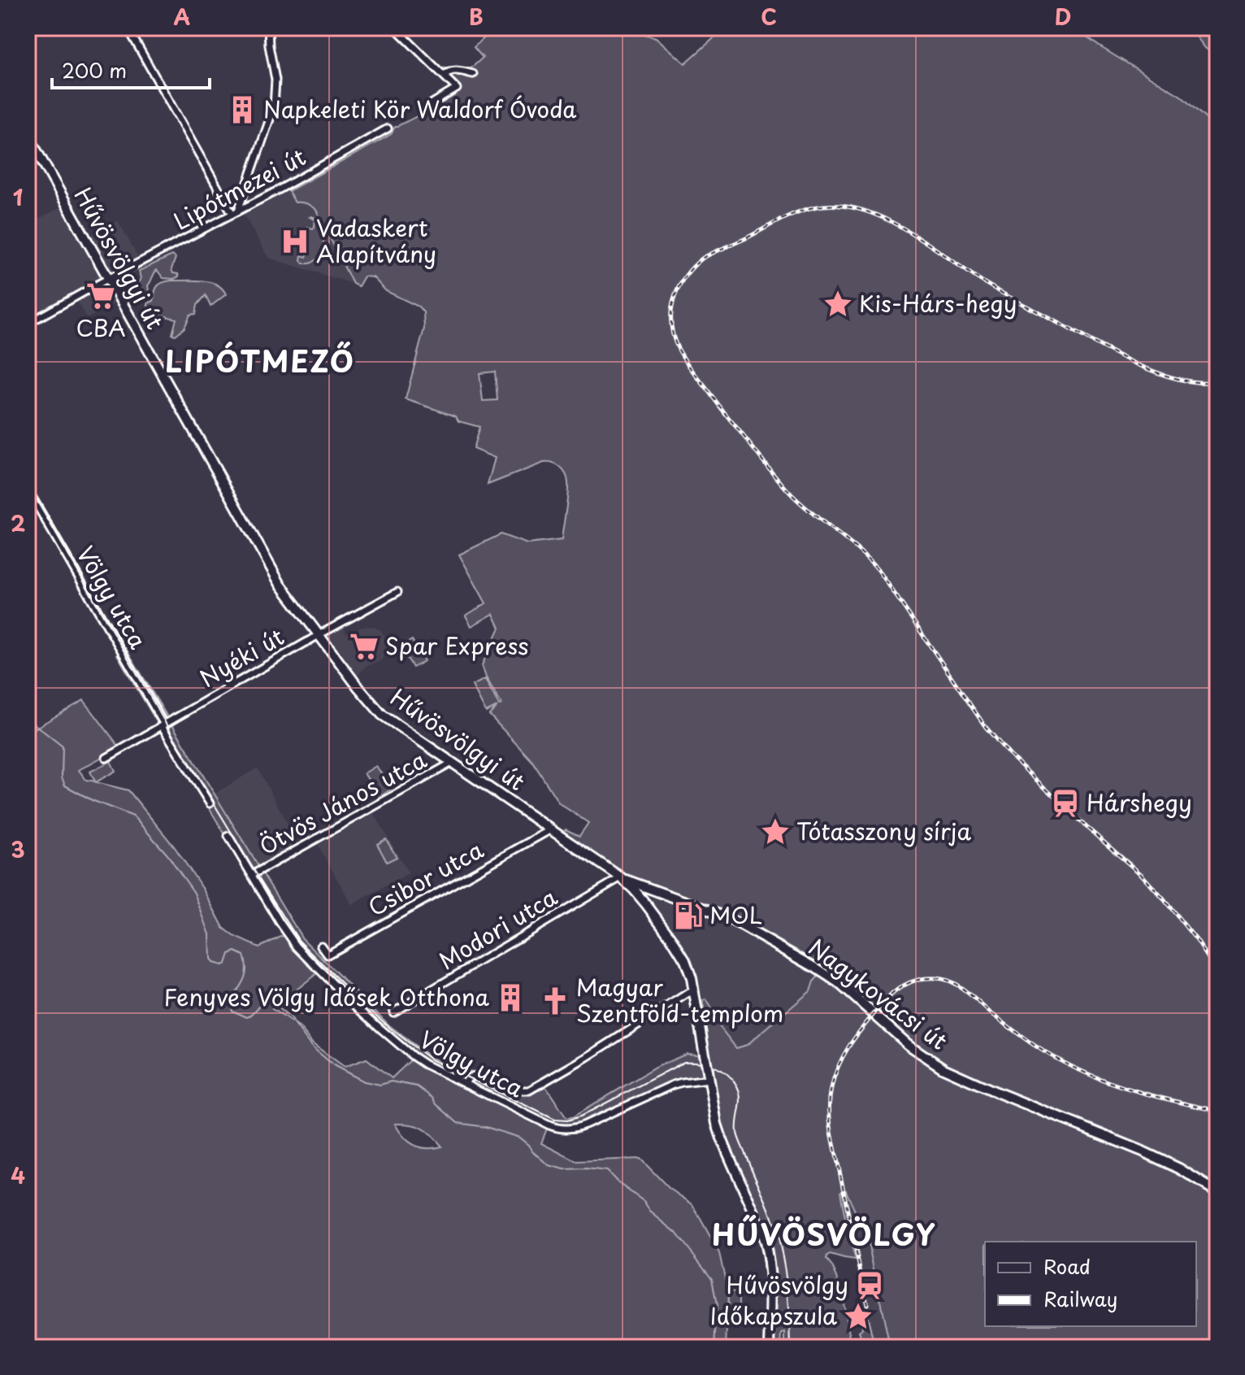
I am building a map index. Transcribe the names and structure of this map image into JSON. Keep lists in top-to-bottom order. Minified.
{"streets":{"main road":["Hűvösvölgyi út","Nagykovácsi út"],"street":["Lipótmezei út","Völgy utca","Nyéki út","Ötvös János utca","Csibor utca","Modori utca"]},"crossings":[["Lipótmezei út","Hűvösvölgyi út"],["Hűvösvölgyi út","Völgy utca"],["Hűvösvölgyi út","Nyéki út"],["Hűvösvölgyi út","Ötvös János utca"],["Hűvösvölgyi út","Csibor utca"],["Hűvösvölgyi út","Modori utca"],["Hűvösvölgyi út","Nagykovácsi út"],["Völgy utca","Nyéki út"],["Völgy utca","Ötvös János utca"],["Modori utca","Nagykovácsi út"]],"districts":["LIPÓTMEZŐ","HŰVÖSVÖLGY"],"places":{"building":["Napkeleti Kör Waldorf Óvoda","Fenyves Völgy Idősek Otthona"],"hospital":["Vadaskert Alapítvány"],"supermarket":["CBA","Spar Express"],"place":["Kis-Hárs-hegy","Tótasszony sírja","Időkapszula"],"station":["Hárshegy","Hűvösvölgy"],"fuel station":["MOL"],"church":["Magyar Szentföld-templom"]},"legend":["Road","Railway"],"scale_bar":"200 m","grid":{"columns":["A","B","C","D"],"rows":["1","2","3","4"]}}
